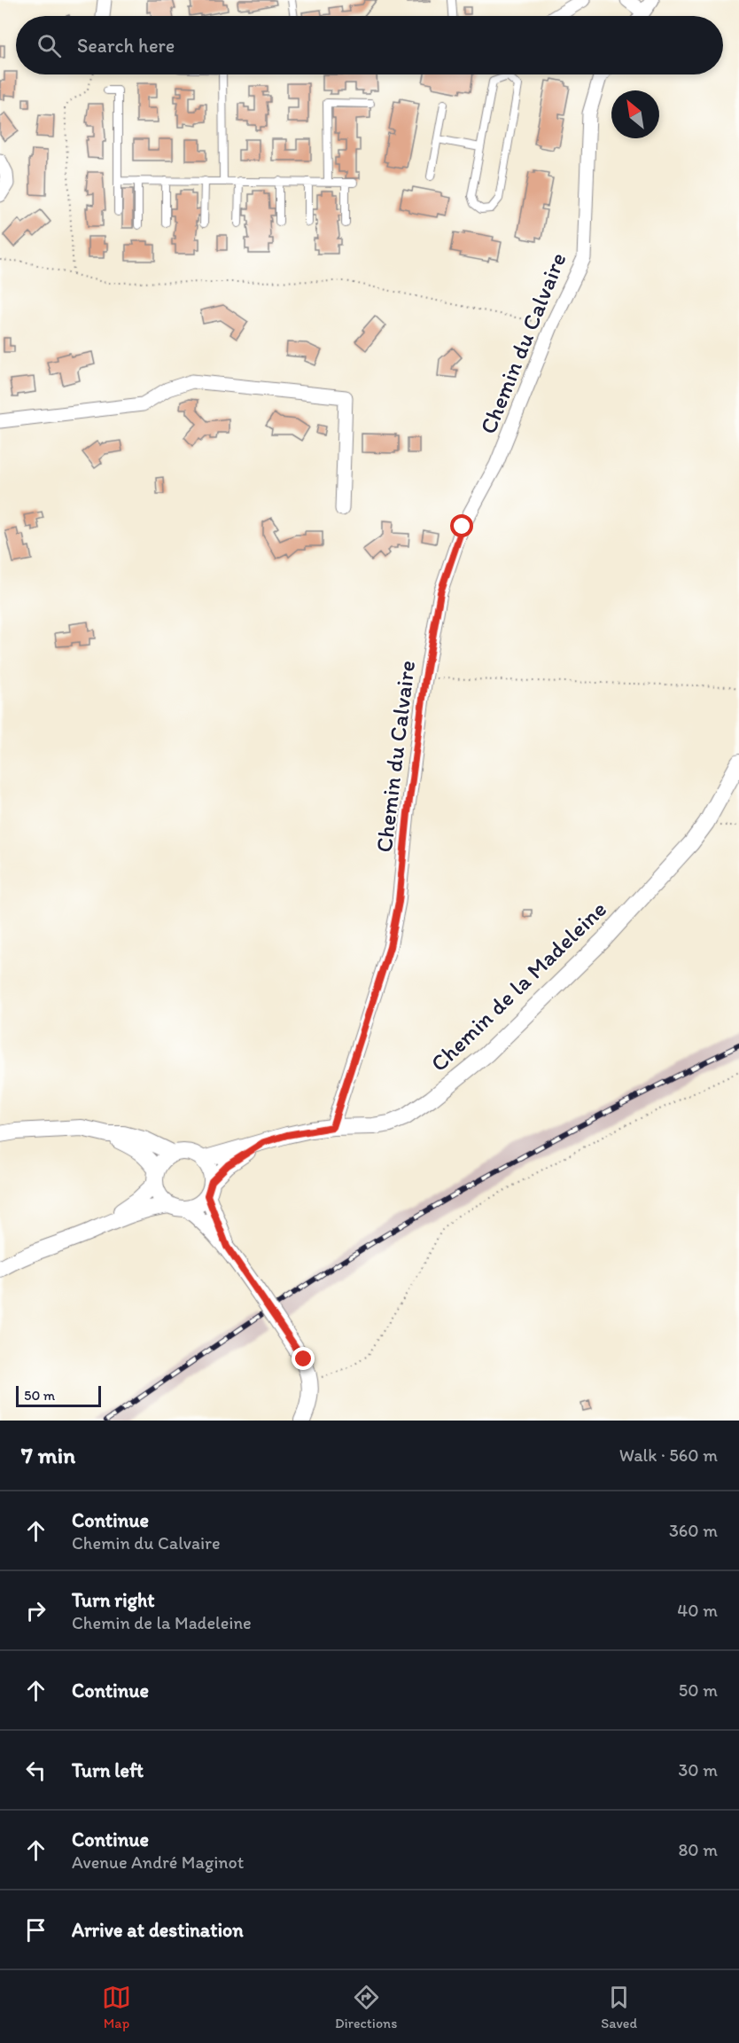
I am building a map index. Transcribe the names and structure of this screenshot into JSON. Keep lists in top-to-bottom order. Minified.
{"streets":{"street":["Chemin du Calvaire","Chemin de la Madeleine"]},"crossings":[["Chemin du Calvaire","Chemin de la Madeleine"]],"scale_bar":"50 m","north":"top left","page":{"search":"Search here","scale":"50 m","heading":["7 min","Walk · 560 m"],"list":[["Continue","Chemin du Calvaire","360 m"],["Turn right","Chemin de la Madeleine","40 m"],["Continue","50 m"],["Turn left","30 m"],["Continue","Avenue André Maginot","80 m"],"Arrive at destination"],"nav":["Map","Directions","Saved"]}}
